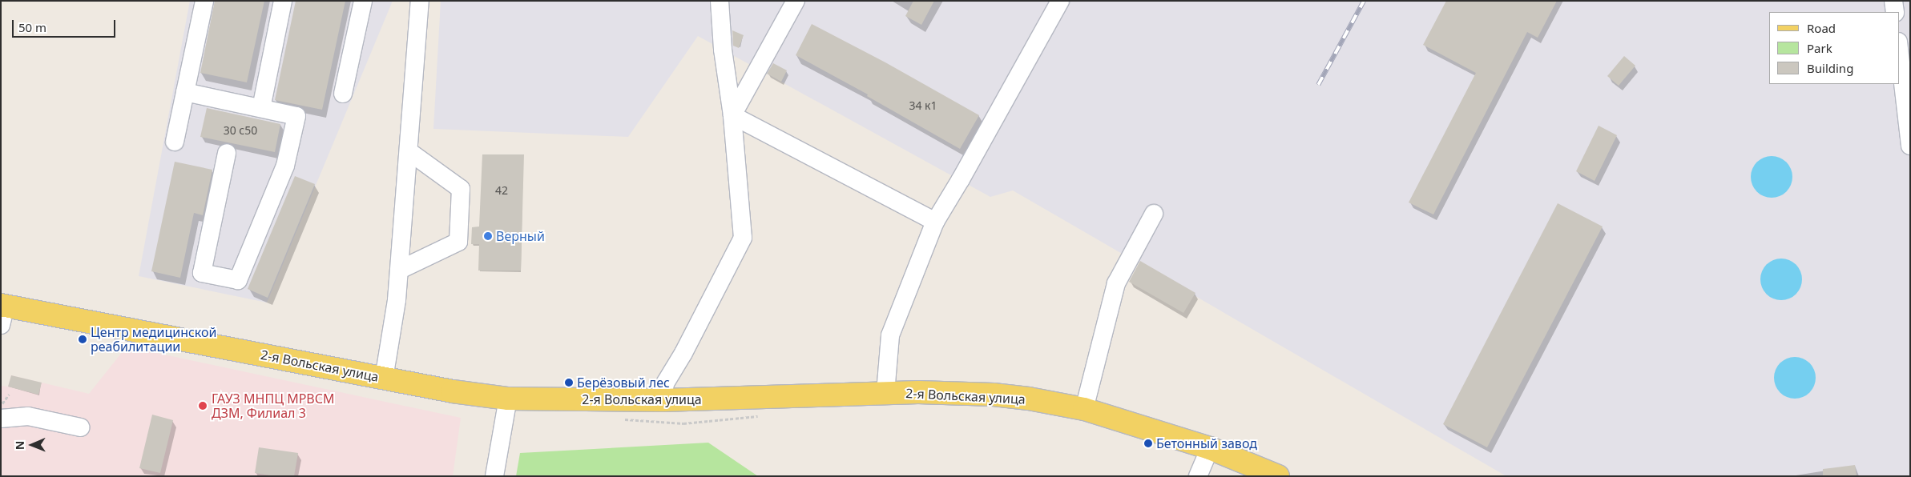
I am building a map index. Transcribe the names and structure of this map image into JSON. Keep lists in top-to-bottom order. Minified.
{"streets":{"main road":["2-я Вольская улица"]},"places":["Верный","Центр медицинской реабилитации","Берёзовый лес","ГАУЗ МНПЦ МРВСМ ДЗМ, Филиал 3","Бетонный завод"],"house_numbers":["34 к1","30 с50","42"],"legend":["Road","Park","Building"],"scale_bar":"50 m","north":"left"}
